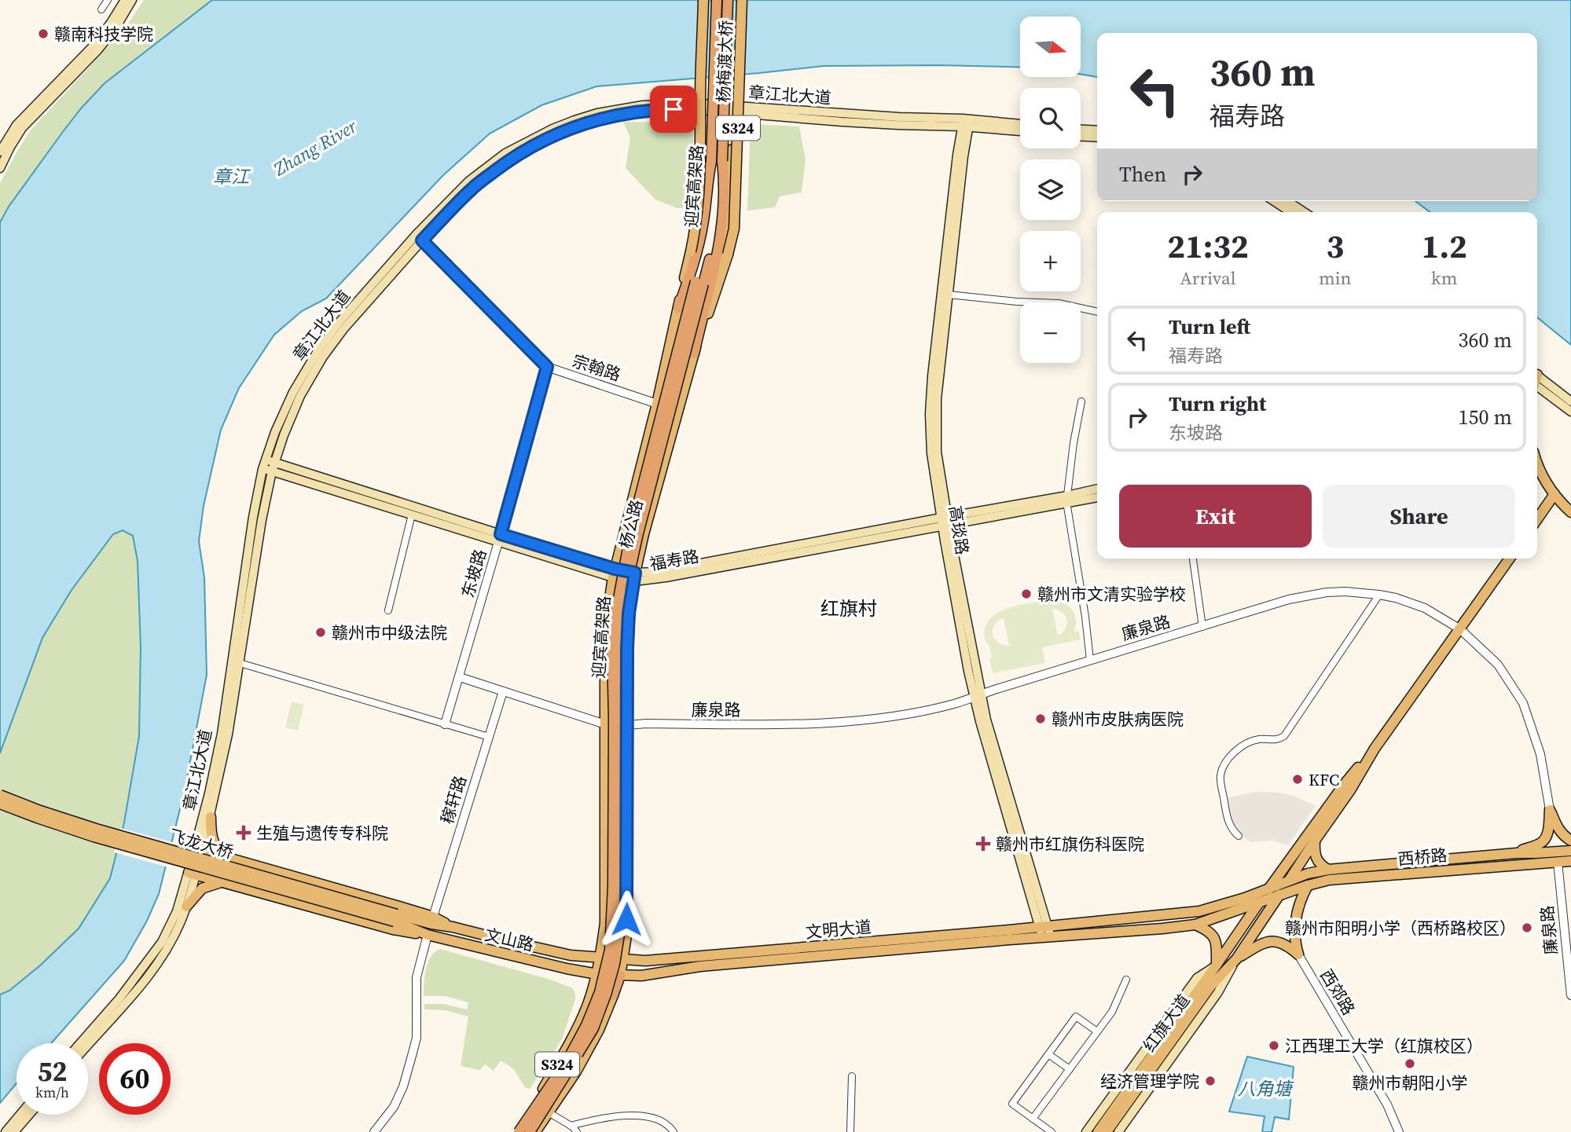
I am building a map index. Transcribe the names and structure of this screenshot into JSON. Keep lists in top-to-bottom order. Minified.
{"streets":{"highway":["S324","迎宾高架路"],"main road":["杨梅渡大桥","章江北大道","杨公路","高琰路","福寿路","飞龙大桥","西桥路","文明大道","文山路","红旗大道"],"street":["宗翰路","东坡路","廉泉路","稼轩路","西郊路"]},"crossings":[["杨梅渡大桥","迎宾高架路"],["杨梅渡大桥","杨公路"],["章江北大道","宗翰路"],["章江北大道","高琰路"],["章江北大道","福寿路"],["S324","迎宾高架路"],["S324","杨公路"],["S324","文明大道"],["S324","文山路"],["迎宾高架路","杨公路"],["宗翰路","杨公路"],["宗翰路","东坡路"],["杨公路","福寿路"],["杨公路","廉泉路"],["杨公路","文明大道"],["杨公路","文山路"],["高琰路","福寿路"],["高琰路","廉泉路"],["高琰路","文明大道"],["福寿路","东坡路"],["廉泉路","西桥路"],["飞龙大桥","文山路"],["西桥路","文明大道"],["西桥路","红旗大道"],["文明大道","文山路"],["文明大道","红旗大道"]],"districts":["红旗村"],"water":["Zhang River","章江","八角塘"],"places":{"other":["赣南科技学院","赣州市文清实验学校","赣州市中级法院","赣州市皮肤病医院","KFC","赣州市阳明小学（西桥路校区）","江西理工大学（红旗校区）","赣州市朝阳小学","经济管理学院"],"health":["生殖与遗传专科院","赣州市红旗伤科医院"]},"north":"right","page":{"map_buttons":["+","−"],"turn":["360 m","福寿路"],"then":"Then","eta":["21:32","Arrival","3","min","1.2","km"],"list":[{"name":"Turn left","note":"福寿路","value":"360 m"},{"name":"Turn right","note":"东坡路","value":"150 m"}],"buttons":["Exit","Share"],"speed":"52 km/h","limit":"60"}}
